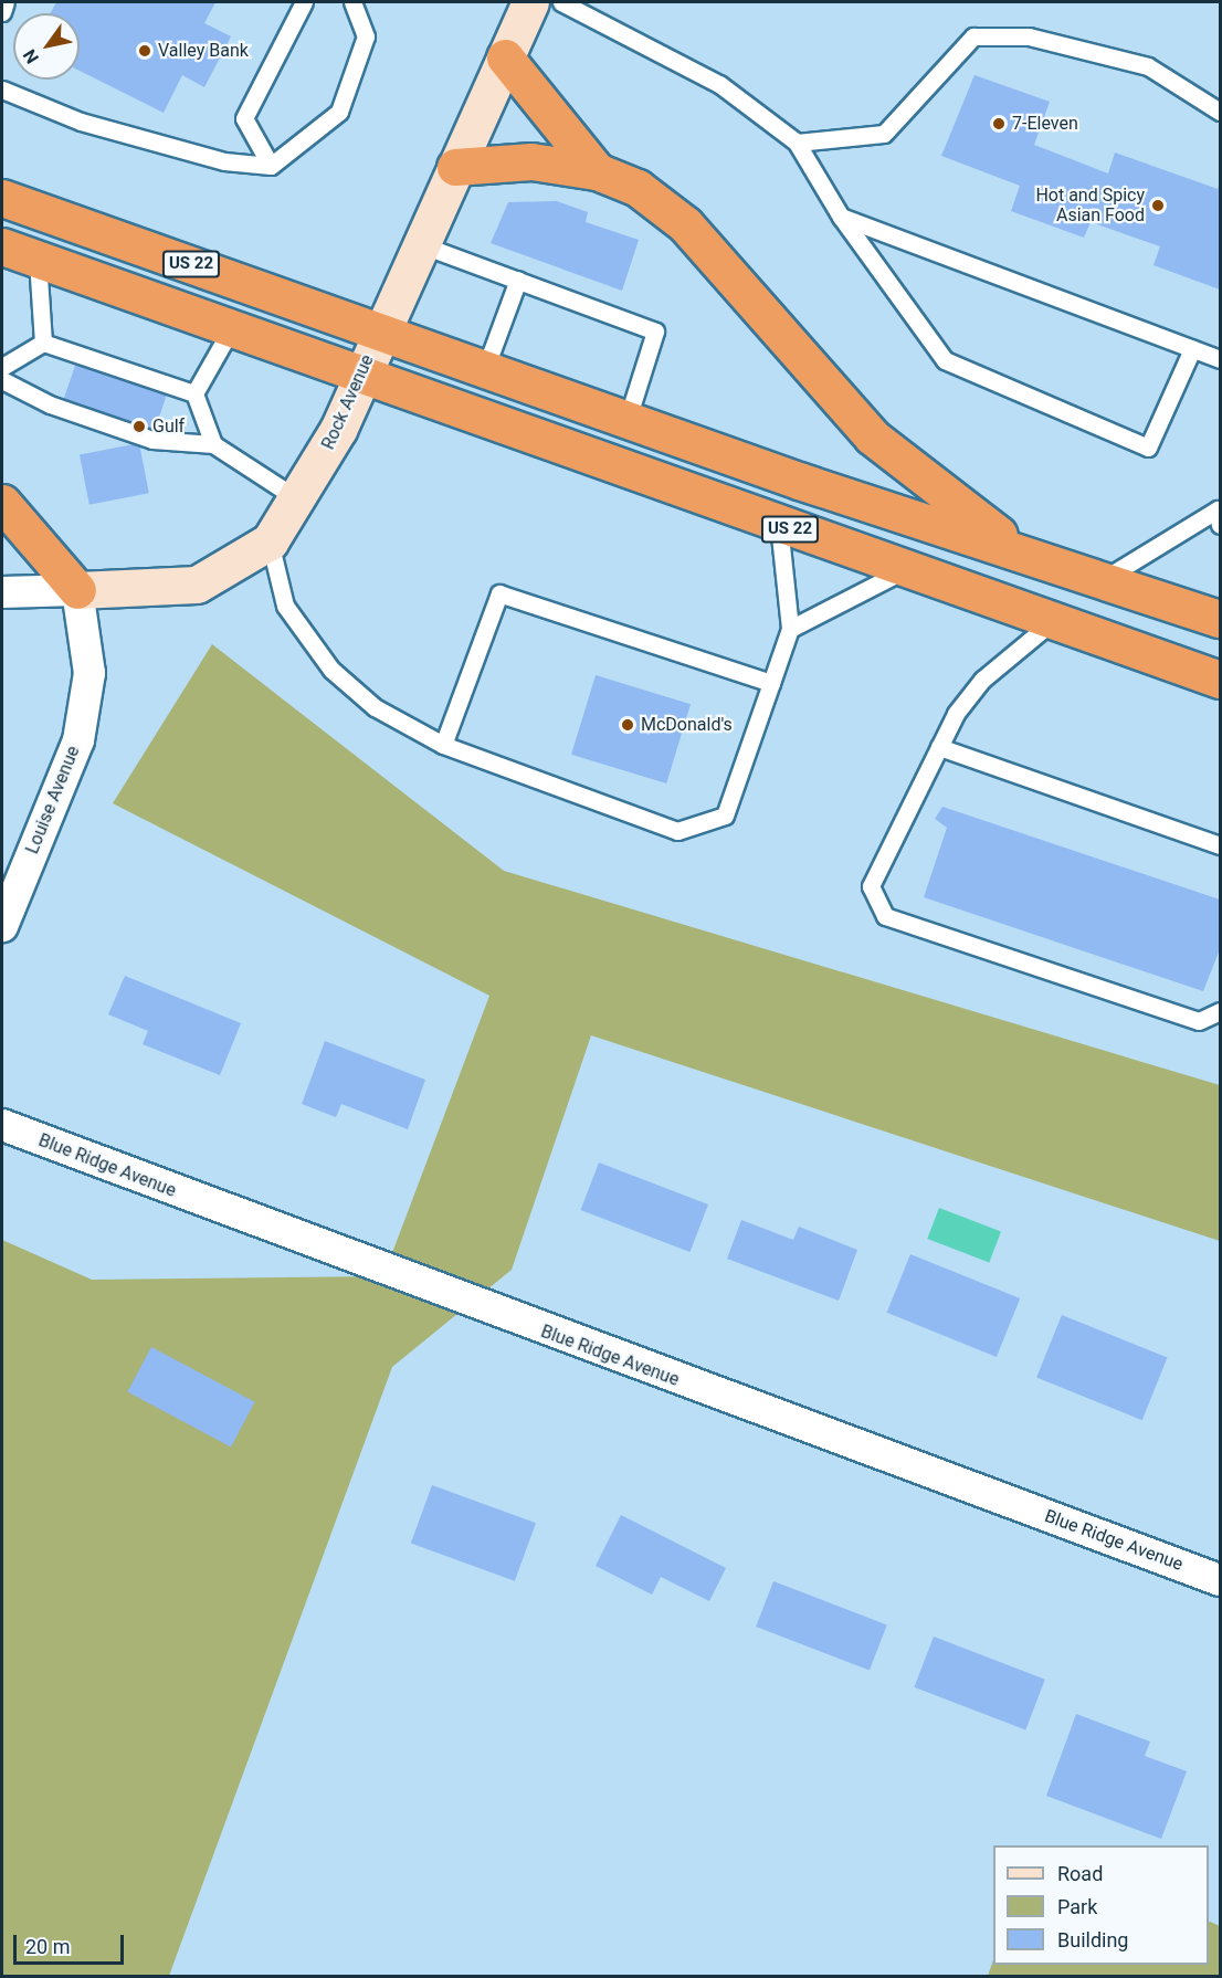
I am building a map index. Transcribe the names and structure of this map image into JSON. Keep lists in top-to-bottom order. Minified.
{"streets":{"highway":["US 22"],"street":["Rock Avenue","Louise Avenue","Blue Ridge Avenue"]},"crossings":[["US 22","Rock Avenue"],["Rock Avenue","Louise Avenue"]],"places":["Valley Bank","7-Eleven","Hot and Spicy Asian Food","Gulf","McDonald's"],"legend":["Road","Park","Building"],"scale_bar":"20 m","north":"bottom left"}
